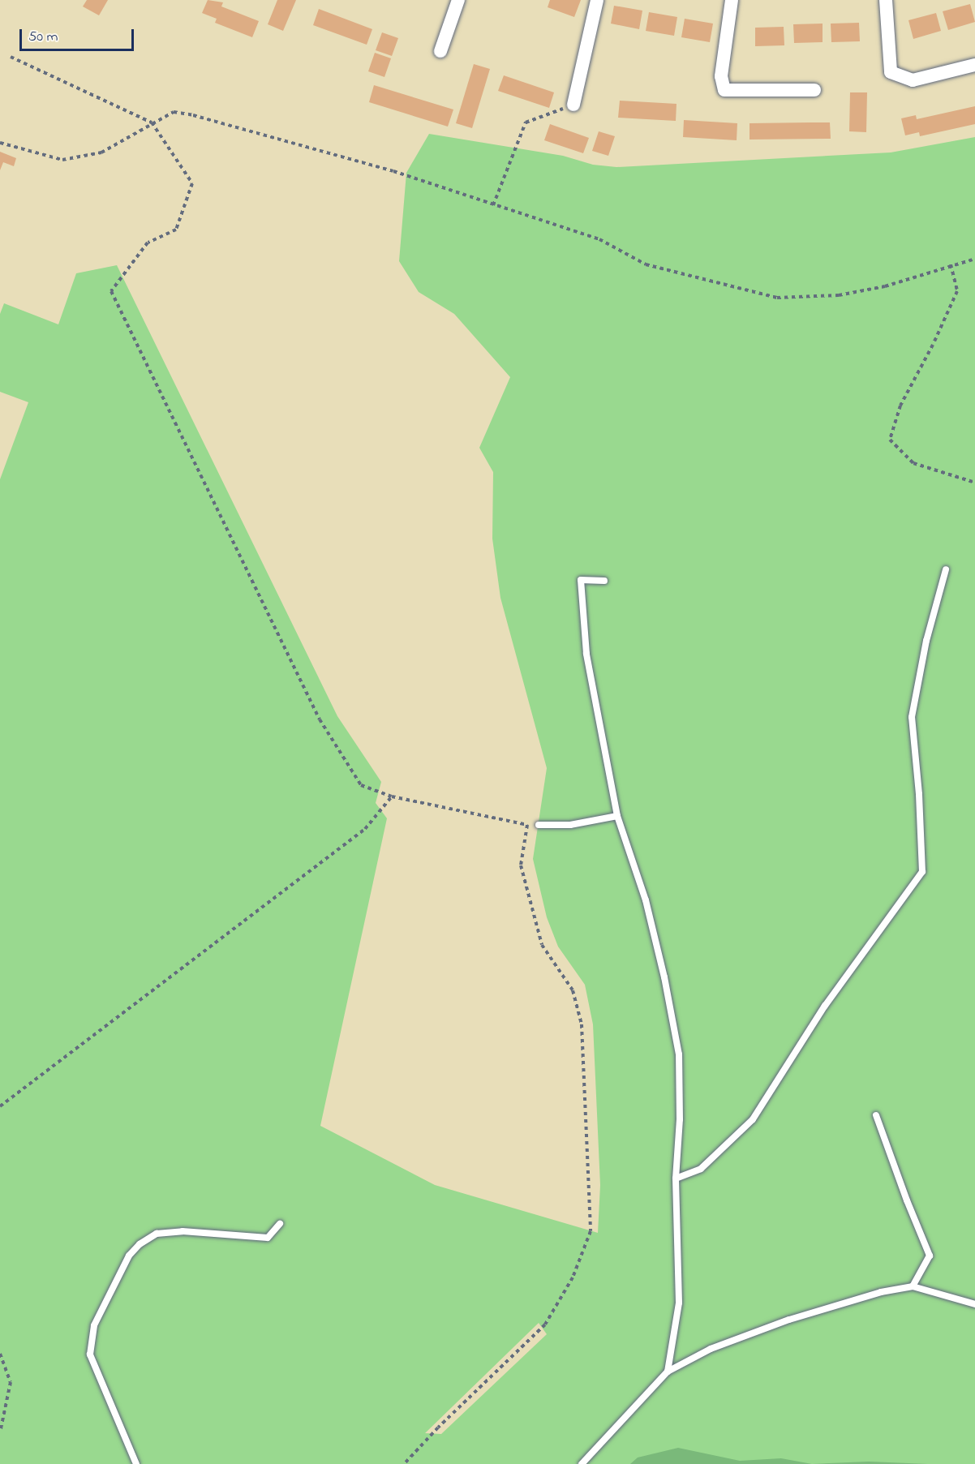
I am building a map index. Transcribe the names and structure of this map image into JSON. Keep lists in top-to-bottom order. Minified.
{"scale_bar":"50 m"}
